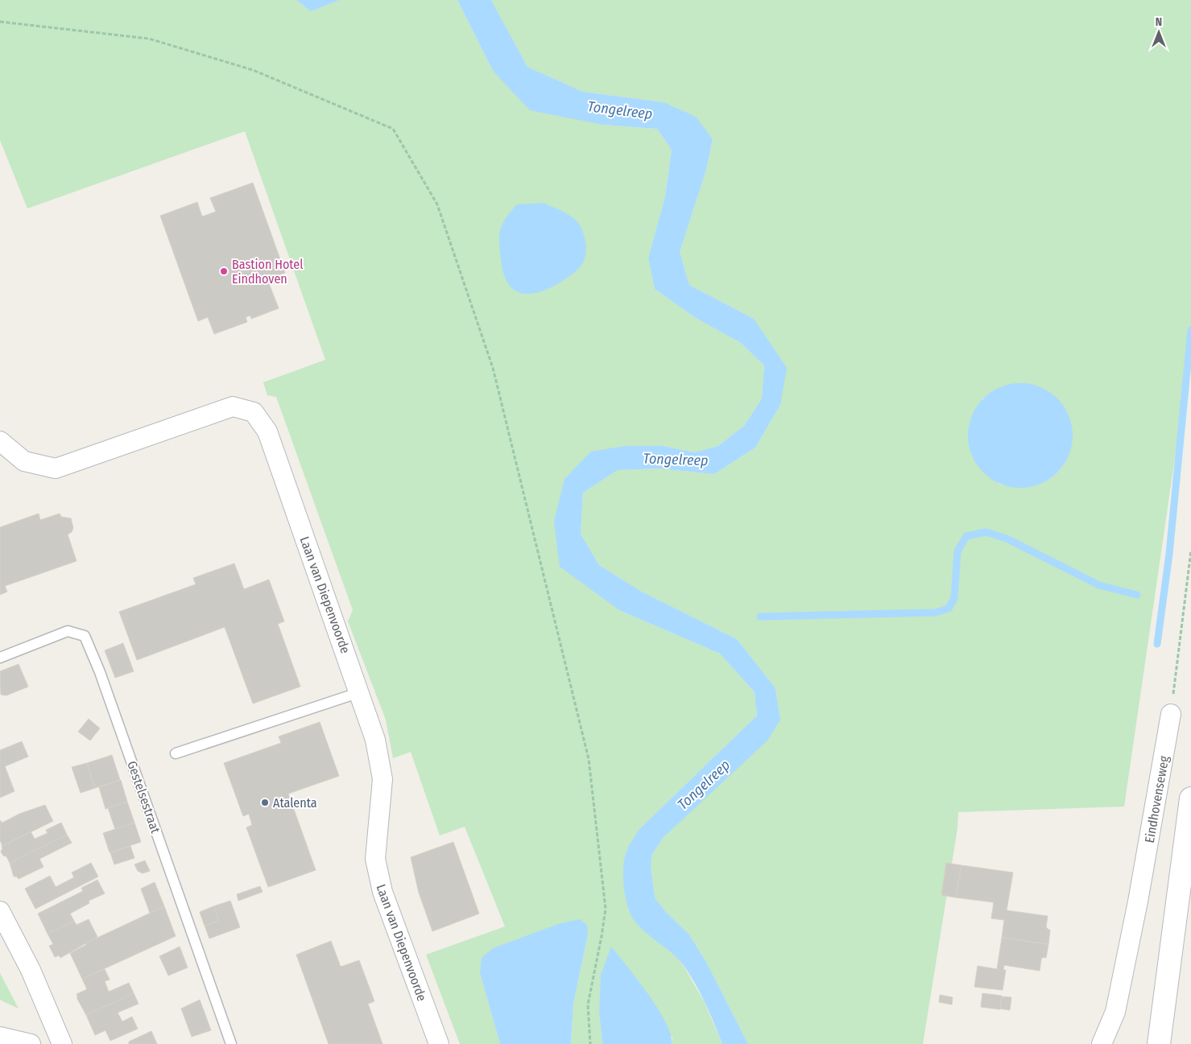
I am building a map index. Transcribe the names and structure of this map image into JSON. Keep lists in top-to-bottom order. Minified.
{"streets":{"street":["Laan van Diepenvoorde","Eindhovenseweg"],"lane":["Gestelsestraat"]},"water":["Tongelreep"],"places":["Bastion Hotel Eindhoven","Atalenta"],"north":"top"}
